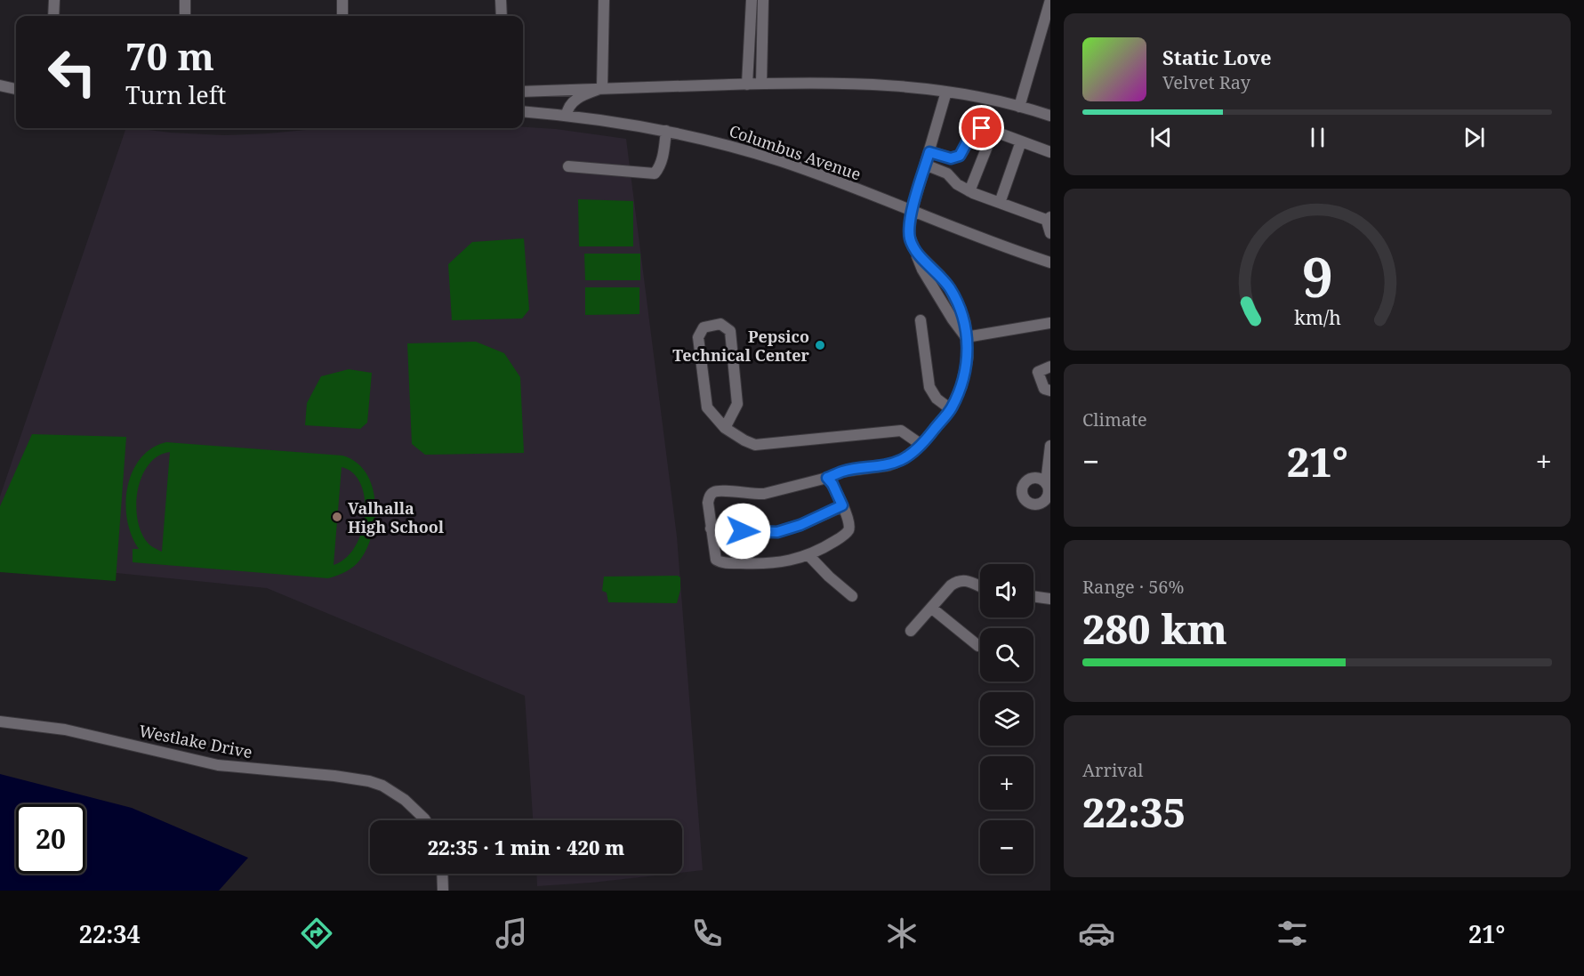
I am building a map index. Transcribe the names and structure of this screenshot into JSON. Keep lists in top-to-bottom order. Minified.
{"streets":{"street":["Columbus Avenue","Westlake Drive"]},"places":["Pepsico Technical Center","Valhalla High School"],"page":{"turn":["70 m","Turn left"],"song":["Static Love","Velvet Ray"],"tile":["Climate",["Range · 56%","280 km"],["Arrival","22:35"]],"heat":["−","21°","+"],"map_buttons":["+","−"],"limit":"20","trip":"22:35 · 1 min · 420 m","tabs":["22:34","21°"],"gauge":["9","km/h"]}}
